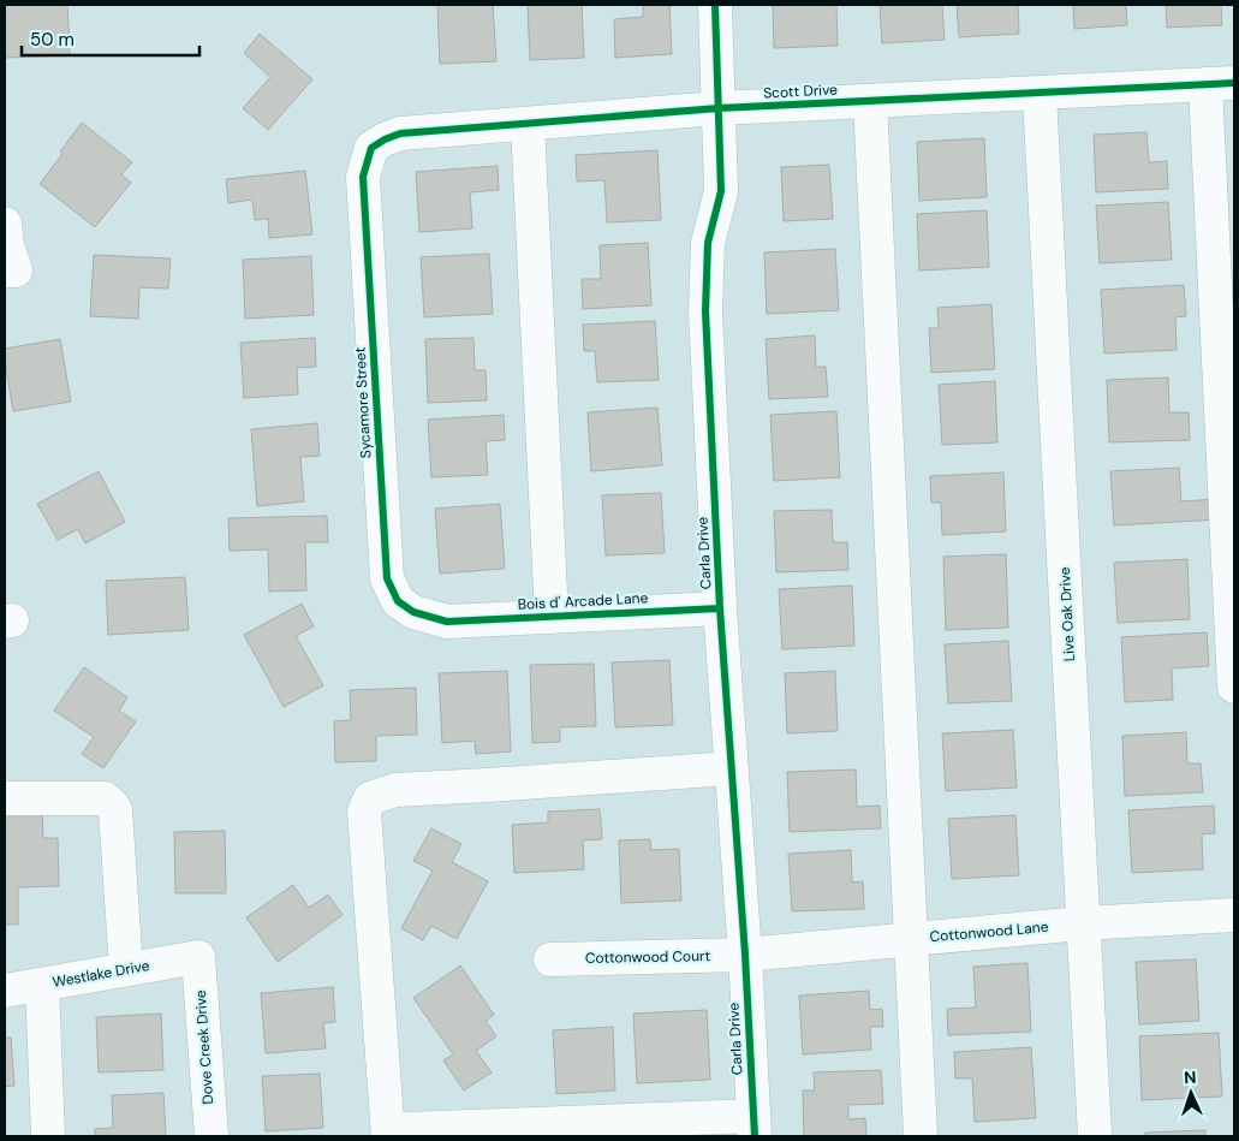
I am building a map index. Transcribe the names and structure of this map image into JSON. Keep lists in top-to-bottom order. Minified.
{"streets":{"street":["Scott Drive","Sycamore Street","Carla Drive","Bois d' Arcade Lane","Live Oak Drive","Cottonwood Lane","Cottonwood Court","Westlake Drive","Dove Creek Drive"]},"crossings":[["Scott Drive","Sycamore Street"],["Scott Drive","Carla Drive"],["Scott Drive","Live Oak Drive"],["Sycamore Street","Bois d' Arcade Lane"],["Carla Drive","Bois d' Arcade Lane"],["Carla Drive","Cottonwood Lane"],["Carla Drive","Cottonwood Court"],["Live Oak Drive","Cottonwood Lane"],["Cottonwood Lane","Cottonwood Court"],["Westlake Drive","Dove Creek Drive"]],"scale_bar":"50 m","north":"top"}
